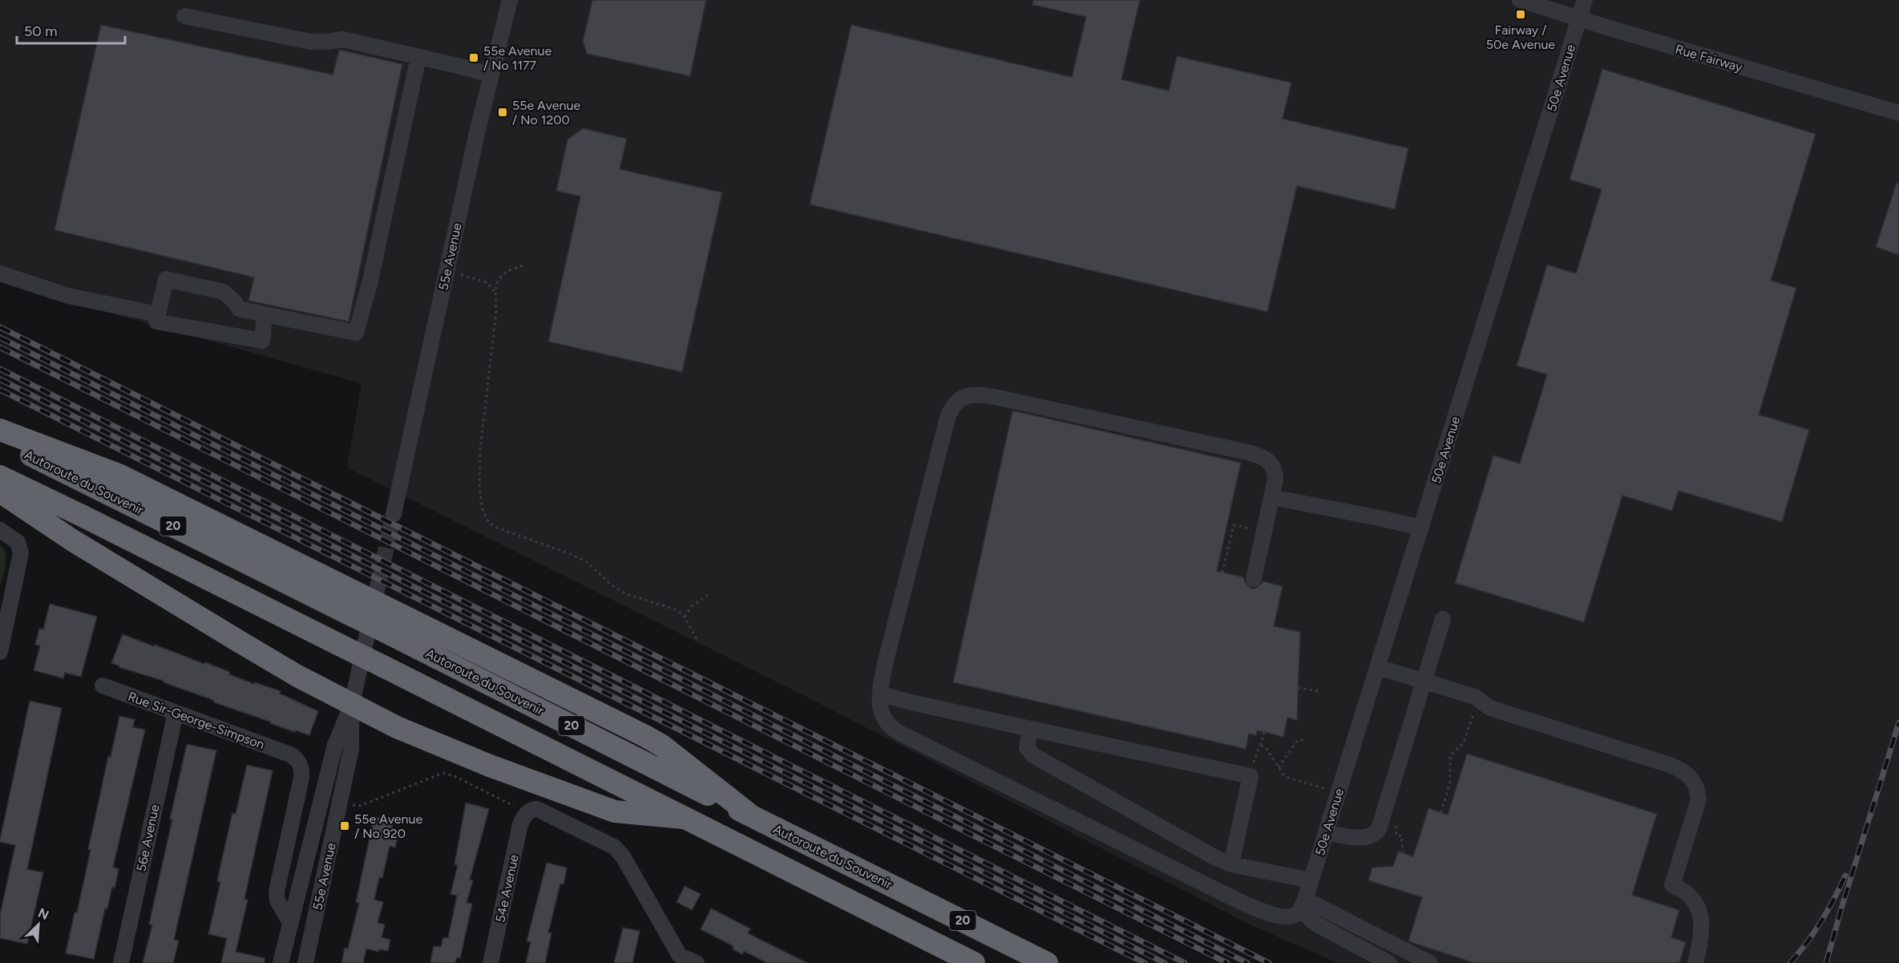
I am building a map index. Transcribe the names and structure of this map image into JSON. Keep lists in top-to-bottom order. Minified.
{"streets":{"highway":["Autoroute du Souvenir","20"],"street":["Rue Fairway","50e Avenue","55e Avenue","Rue Sir-George-Simpson","56e Avenue","54e Avenue"]},"crossings":[["Rue Fairway","50e Avenue"],["55e Avenue","Rue Sir-George-Simpson"],["Rue Sir-George-Simpson","56e Avenue"]],"places":{"transit":["Fairway / 50e Avenue","55e Avenue / No 1177","55e Avenue / No 1200","55e Avenue / No 920"]},"scale_bar":"50 m","north":"top right"}
